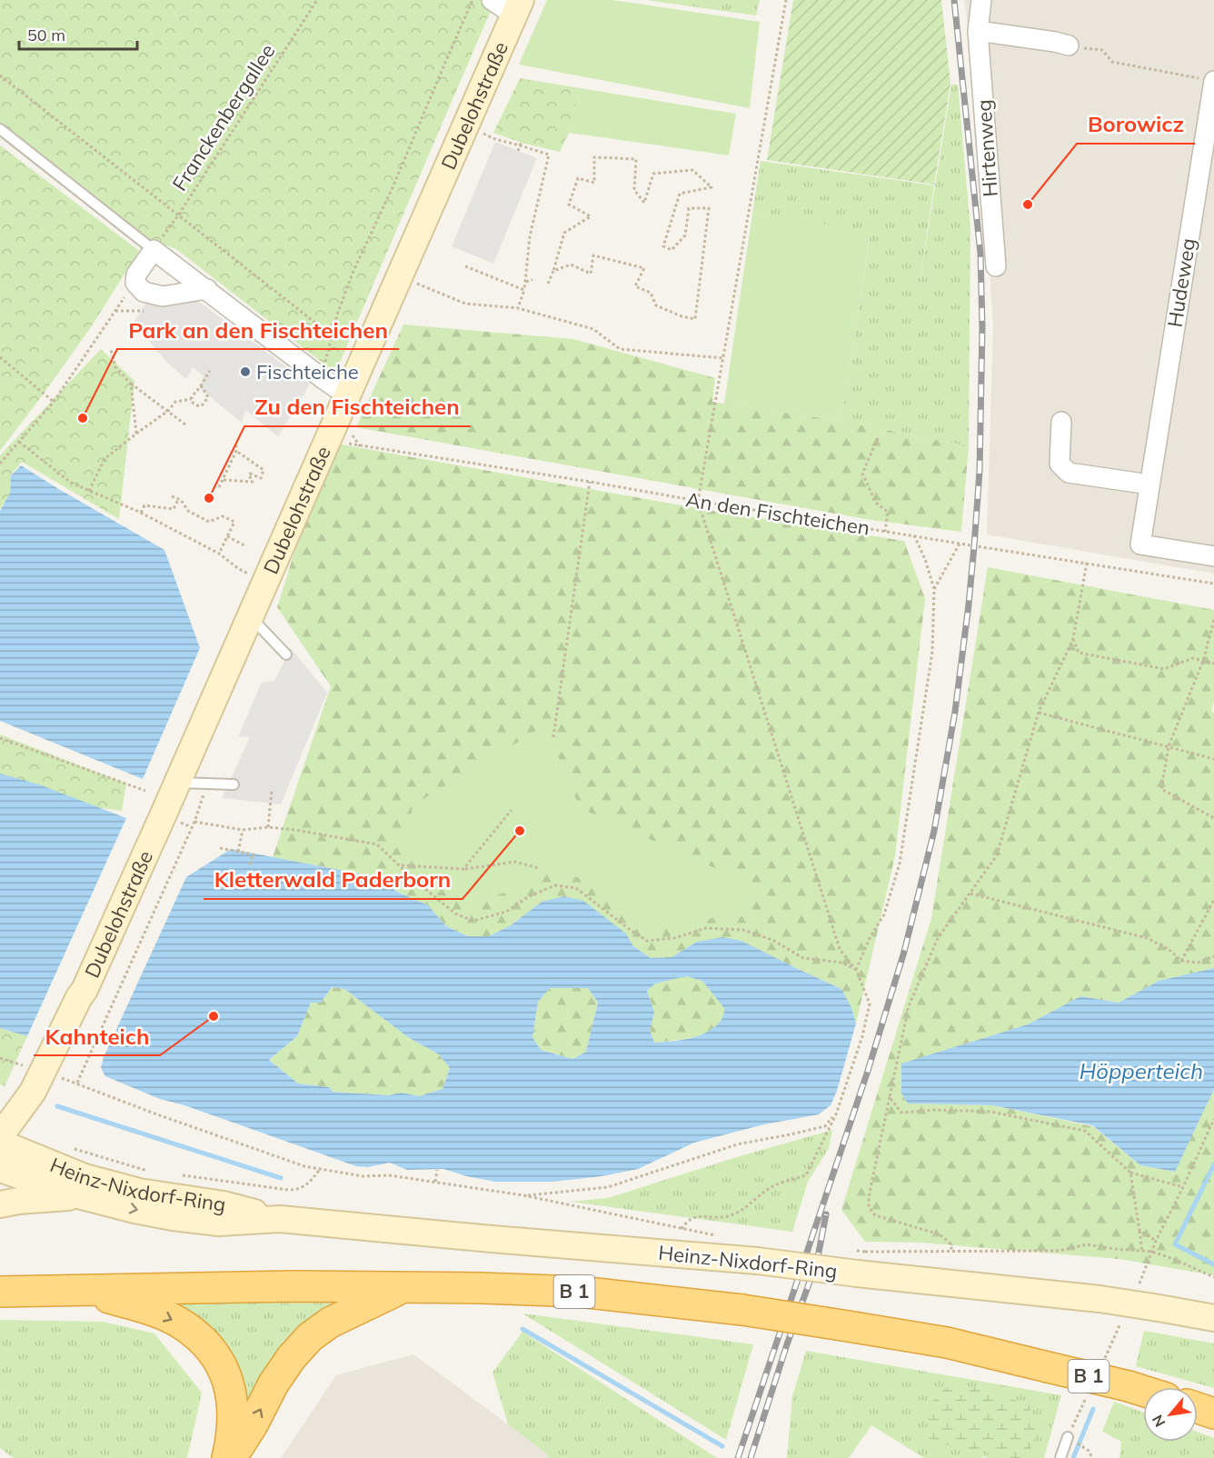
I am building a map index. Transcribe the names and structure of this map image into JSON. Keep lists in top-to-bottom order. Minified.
{"streets":{"highway":["B 1"],"main road":["Dubelohstraße","Heinz-Nixdorf-Ring"],"street":["Hirtenweg","Hudeweg"],"path":["Franckenbergallee","An den Fischteichen"]},"crossings":[["Dubelohstraße","Heinz-Nixdorf-Ring"]],"water":["Höpperteich"],"places":["Borowicz","Fischteiche","Park an den Fischteichen","Zu den Fischteichen","Kletterwald Paderborn","Kahnteich"],"scale_bar":"50 m","north":"bottom left"}
